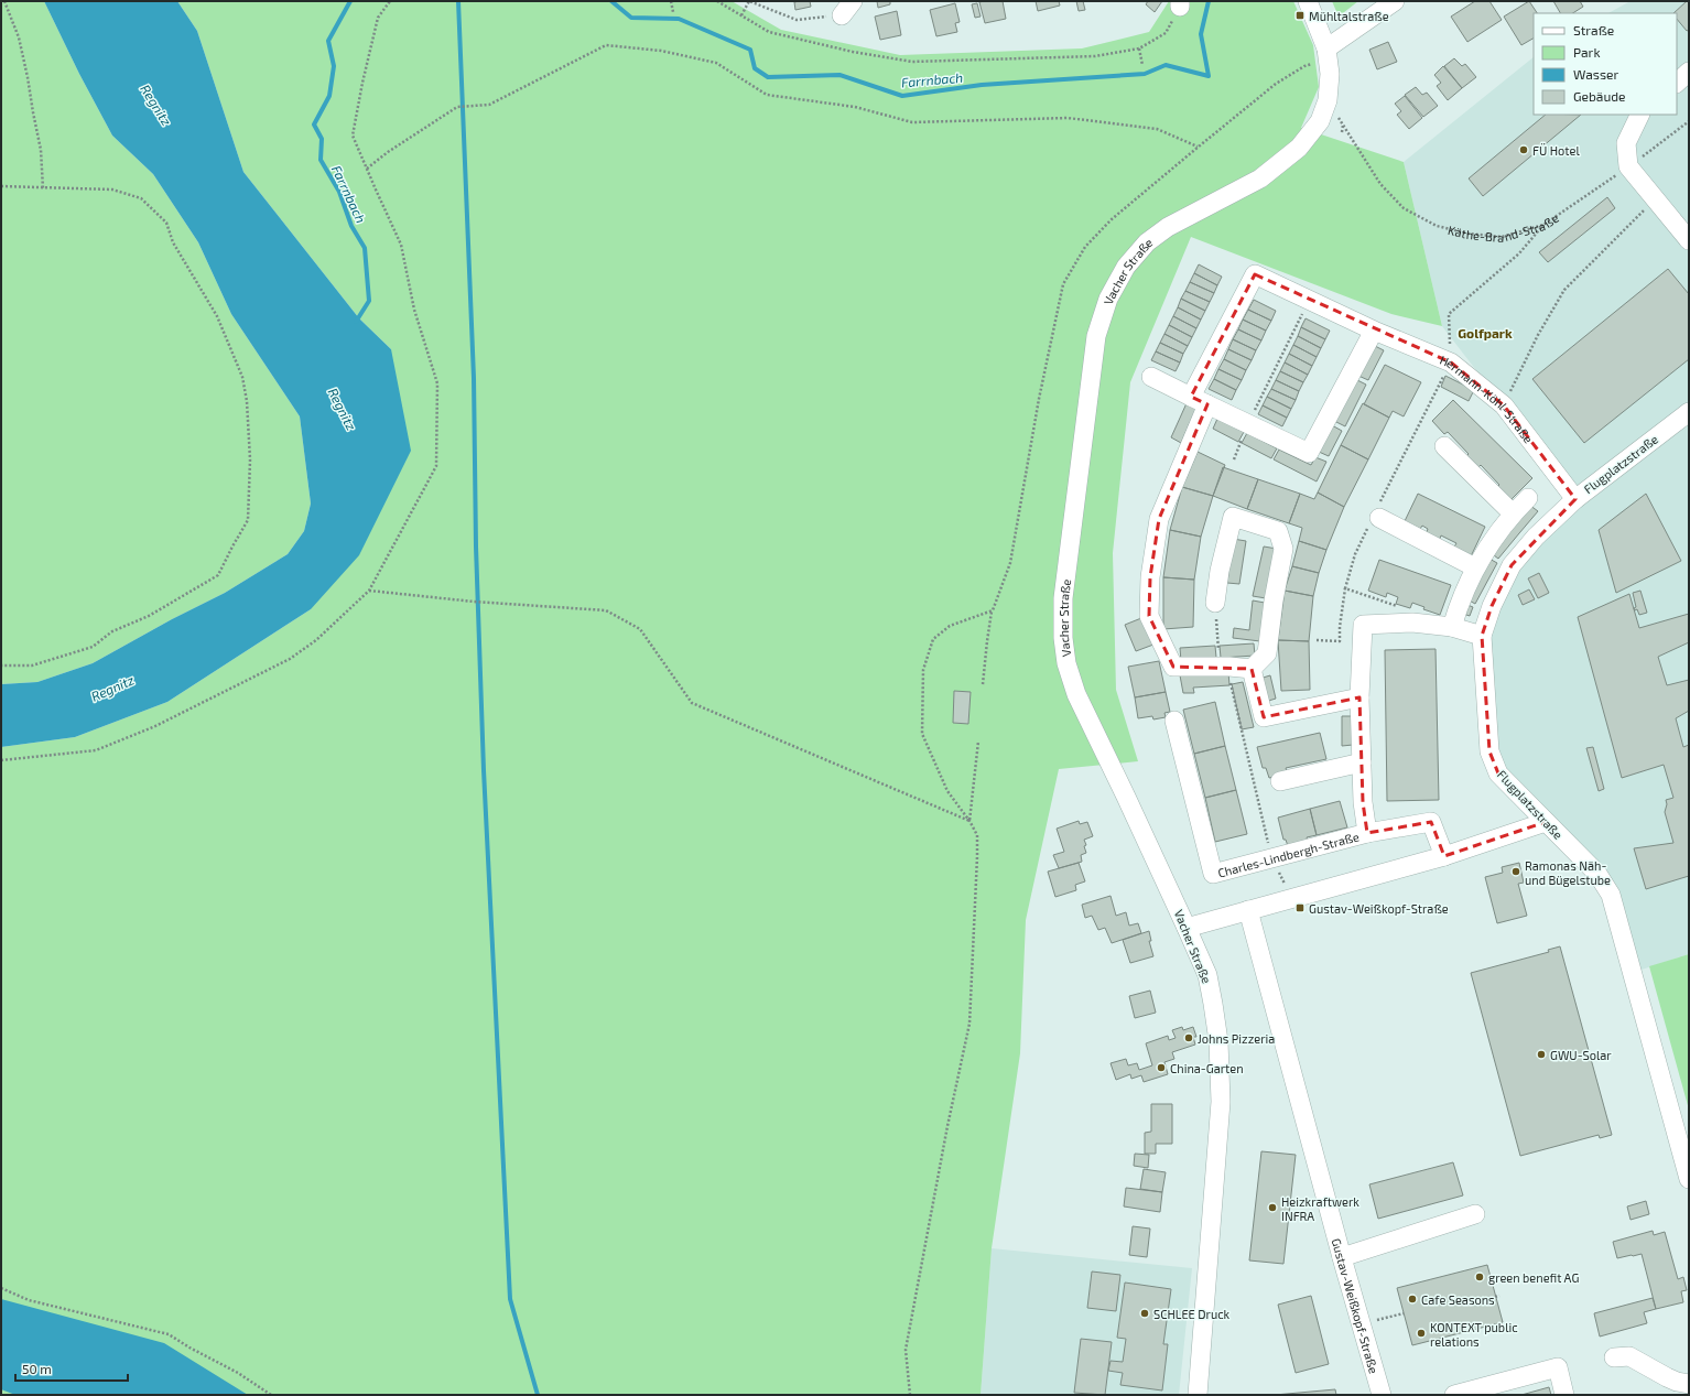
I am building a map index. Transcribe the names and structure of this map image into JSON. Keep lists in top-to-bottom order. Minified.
{"streets":{"street":["Vacher Straße","Hermann-Köhl-Straße","Flugplatzstraße","Charles-Lindbergh-Straße","Gustav-Weißkopf-Straße"],"path":["Käthe-Brand-Straße"]},"crossings":[["Käthe-Brand-Straße","Vacher Straße"],["Hermann-Köhl-Straße","Flugplatzstraße"]],"districts":["Golfpark"],"water":["Farrnbach","Regnitz"],"places":{"transit":["Mühltalstraße","Gustav-Weißkopf-Straße"],"other":["FÜ Hotel","Ramonas Näh- und Bügelstube","Johns Pizzeria","GWU-Solar","China-Garten","Heizkraftwerk INFRA","green benefit AG","Cafe Seasons","SCHLEE Druck","KONTEXT public relations"]},"legend":["Straße","Park","Wasser","Gebäude"],"scale_bar":"50 m"}
